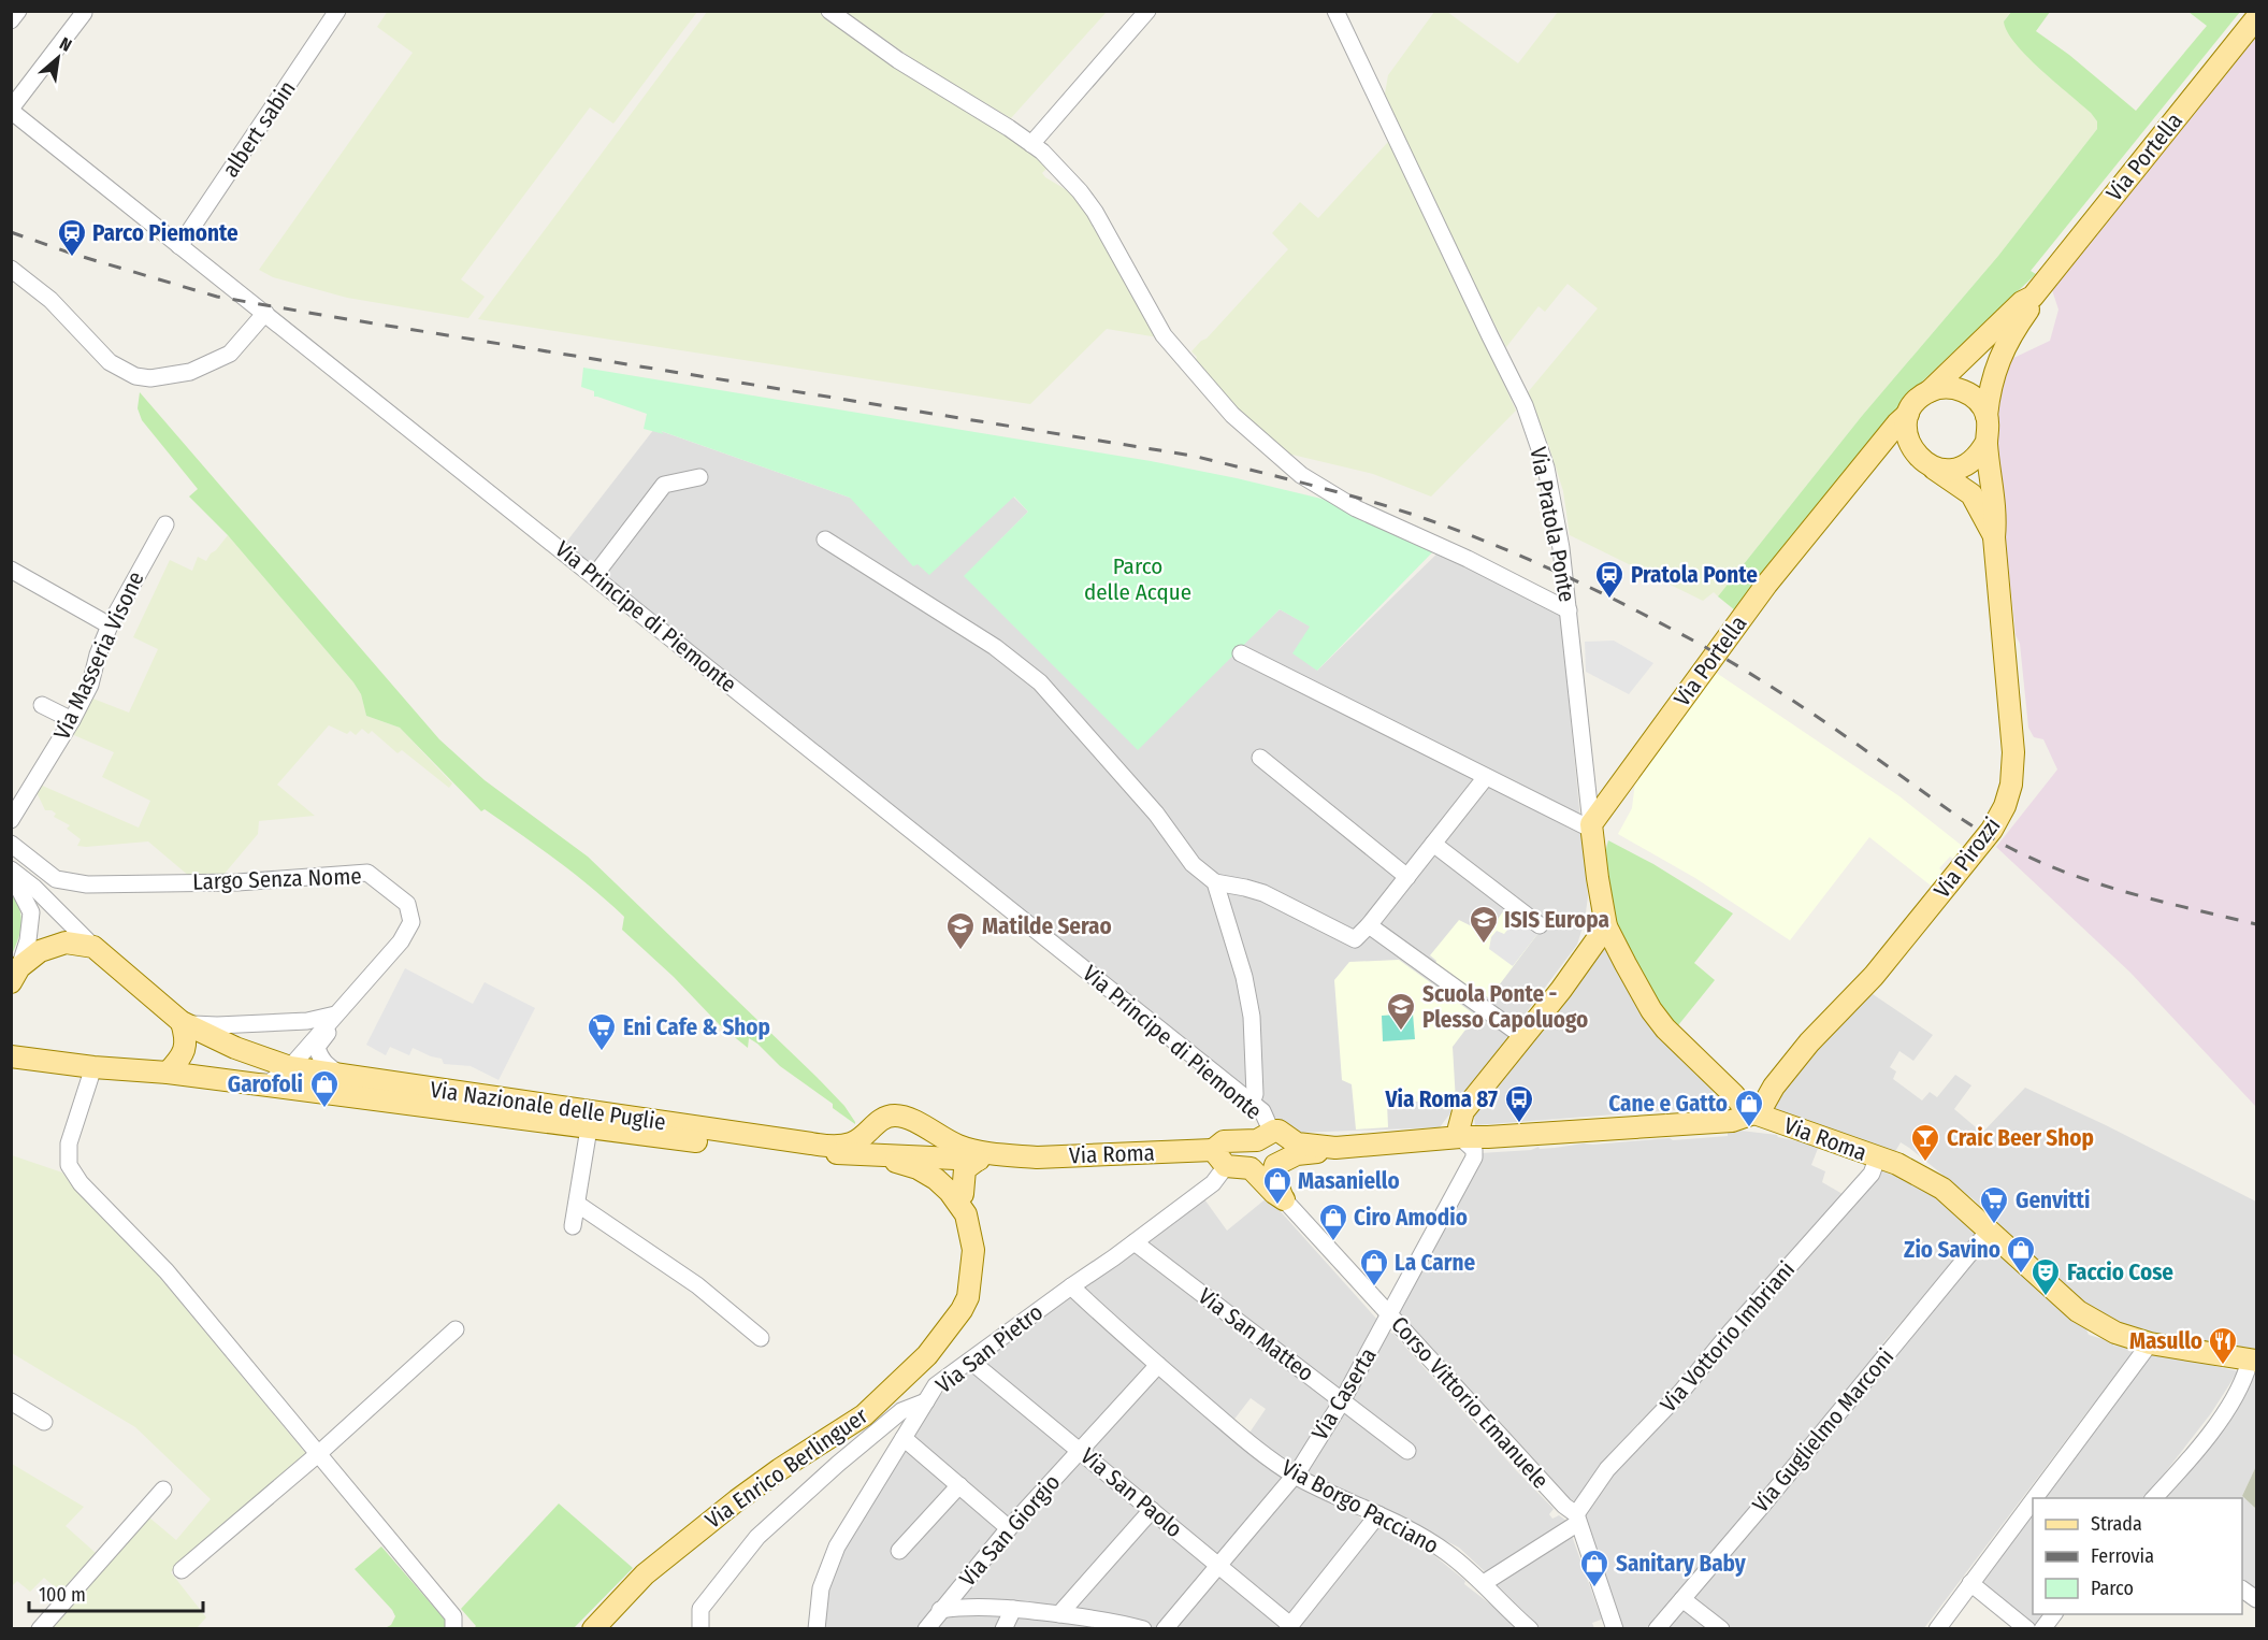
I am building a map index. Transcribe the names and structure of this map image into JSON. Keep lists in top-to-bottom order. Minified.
{"streets":{"main road":["Via Portella","Via Pratola Ponte","Via Pirozzi","Via Nazionale delle Puglie","Via Roma","Via Enrico Berlinguer"],"street":["albert sabin","Via Principe di Piemonte","Via Masseria Visone","Largo Senza Nome","Via San Matteo","Via Vottorio Imbriani","Via San Pietro","Via Caserta","Corso Vittorio Emanuele","Via Guglielmo Marconi","Via San Paolo","Via Borgo Pacciano","Via San Giorgio"]},"crossings":[["albert sabin","Via Principe di Piemonte"],["Via Portella","Via Pratola Ponte"],["Via Portella","Via Pirozzi"],["Via Pratola Ponte","Via Pirozzi"],["Via Pratola Ponte","Via Roma"],["Via Pirozzi","Via Roma"],["Largo Senza Nome","Via Nazionale delle Puglie"],["Via Nazionale delle Puglie","Via Roma"],["Via Nazionale delle Puglie","Via Enrico Berlinguer"],["Via Roma","Via Vottorio Imbriani"],["Via Roma","Via San Pietro"],["Via Roma","Via Caserta"],["Via Roma","Via Guglielmo Marconi"],["Via San Matteo","Via San Pietro"],["Via San Matteo","Via Caserta"],["Via Vottorio Imbriani","Corso Vittorio Emanuele"],["Via San Pietro","Via San Paolo"],["Via San Pietro","Via Borgo Pacciano"],["Via Caserta","Corso Vittorio Emanuele"],["Via Caserta","Via San Paolo"],["Via Caserta","Via Borgo Pacciano"],["Via San Paolo","Via San Giorgio"],["Via Borgo Pacciano","Via San Giorgio"]],"parks":["Parco delle Acque"],"places":{"station":["Parco Piemonte","Pratola Ponte"],"school or university":["ISIS Europa","Matilde Serao","Scuola Ponte - Plesso Capoluogo"],"supermarket":["Eni Cafe & Shop","Genvitti"],"shop":["Garofoli","Cane e Gatto","Masaniello","Ciro Amodio","Zio Savino","La Carne","Sanitary Baby"],"bus stop":["Via Roma 87"],"bar":["Craic Beer Shop"],"theatre":["Faccio Cose"],"restaurant":["Masullo"]},"legend":["Strada","Ferrovia","Parco"],"scale_bar":"100 m","north":"top right"}
